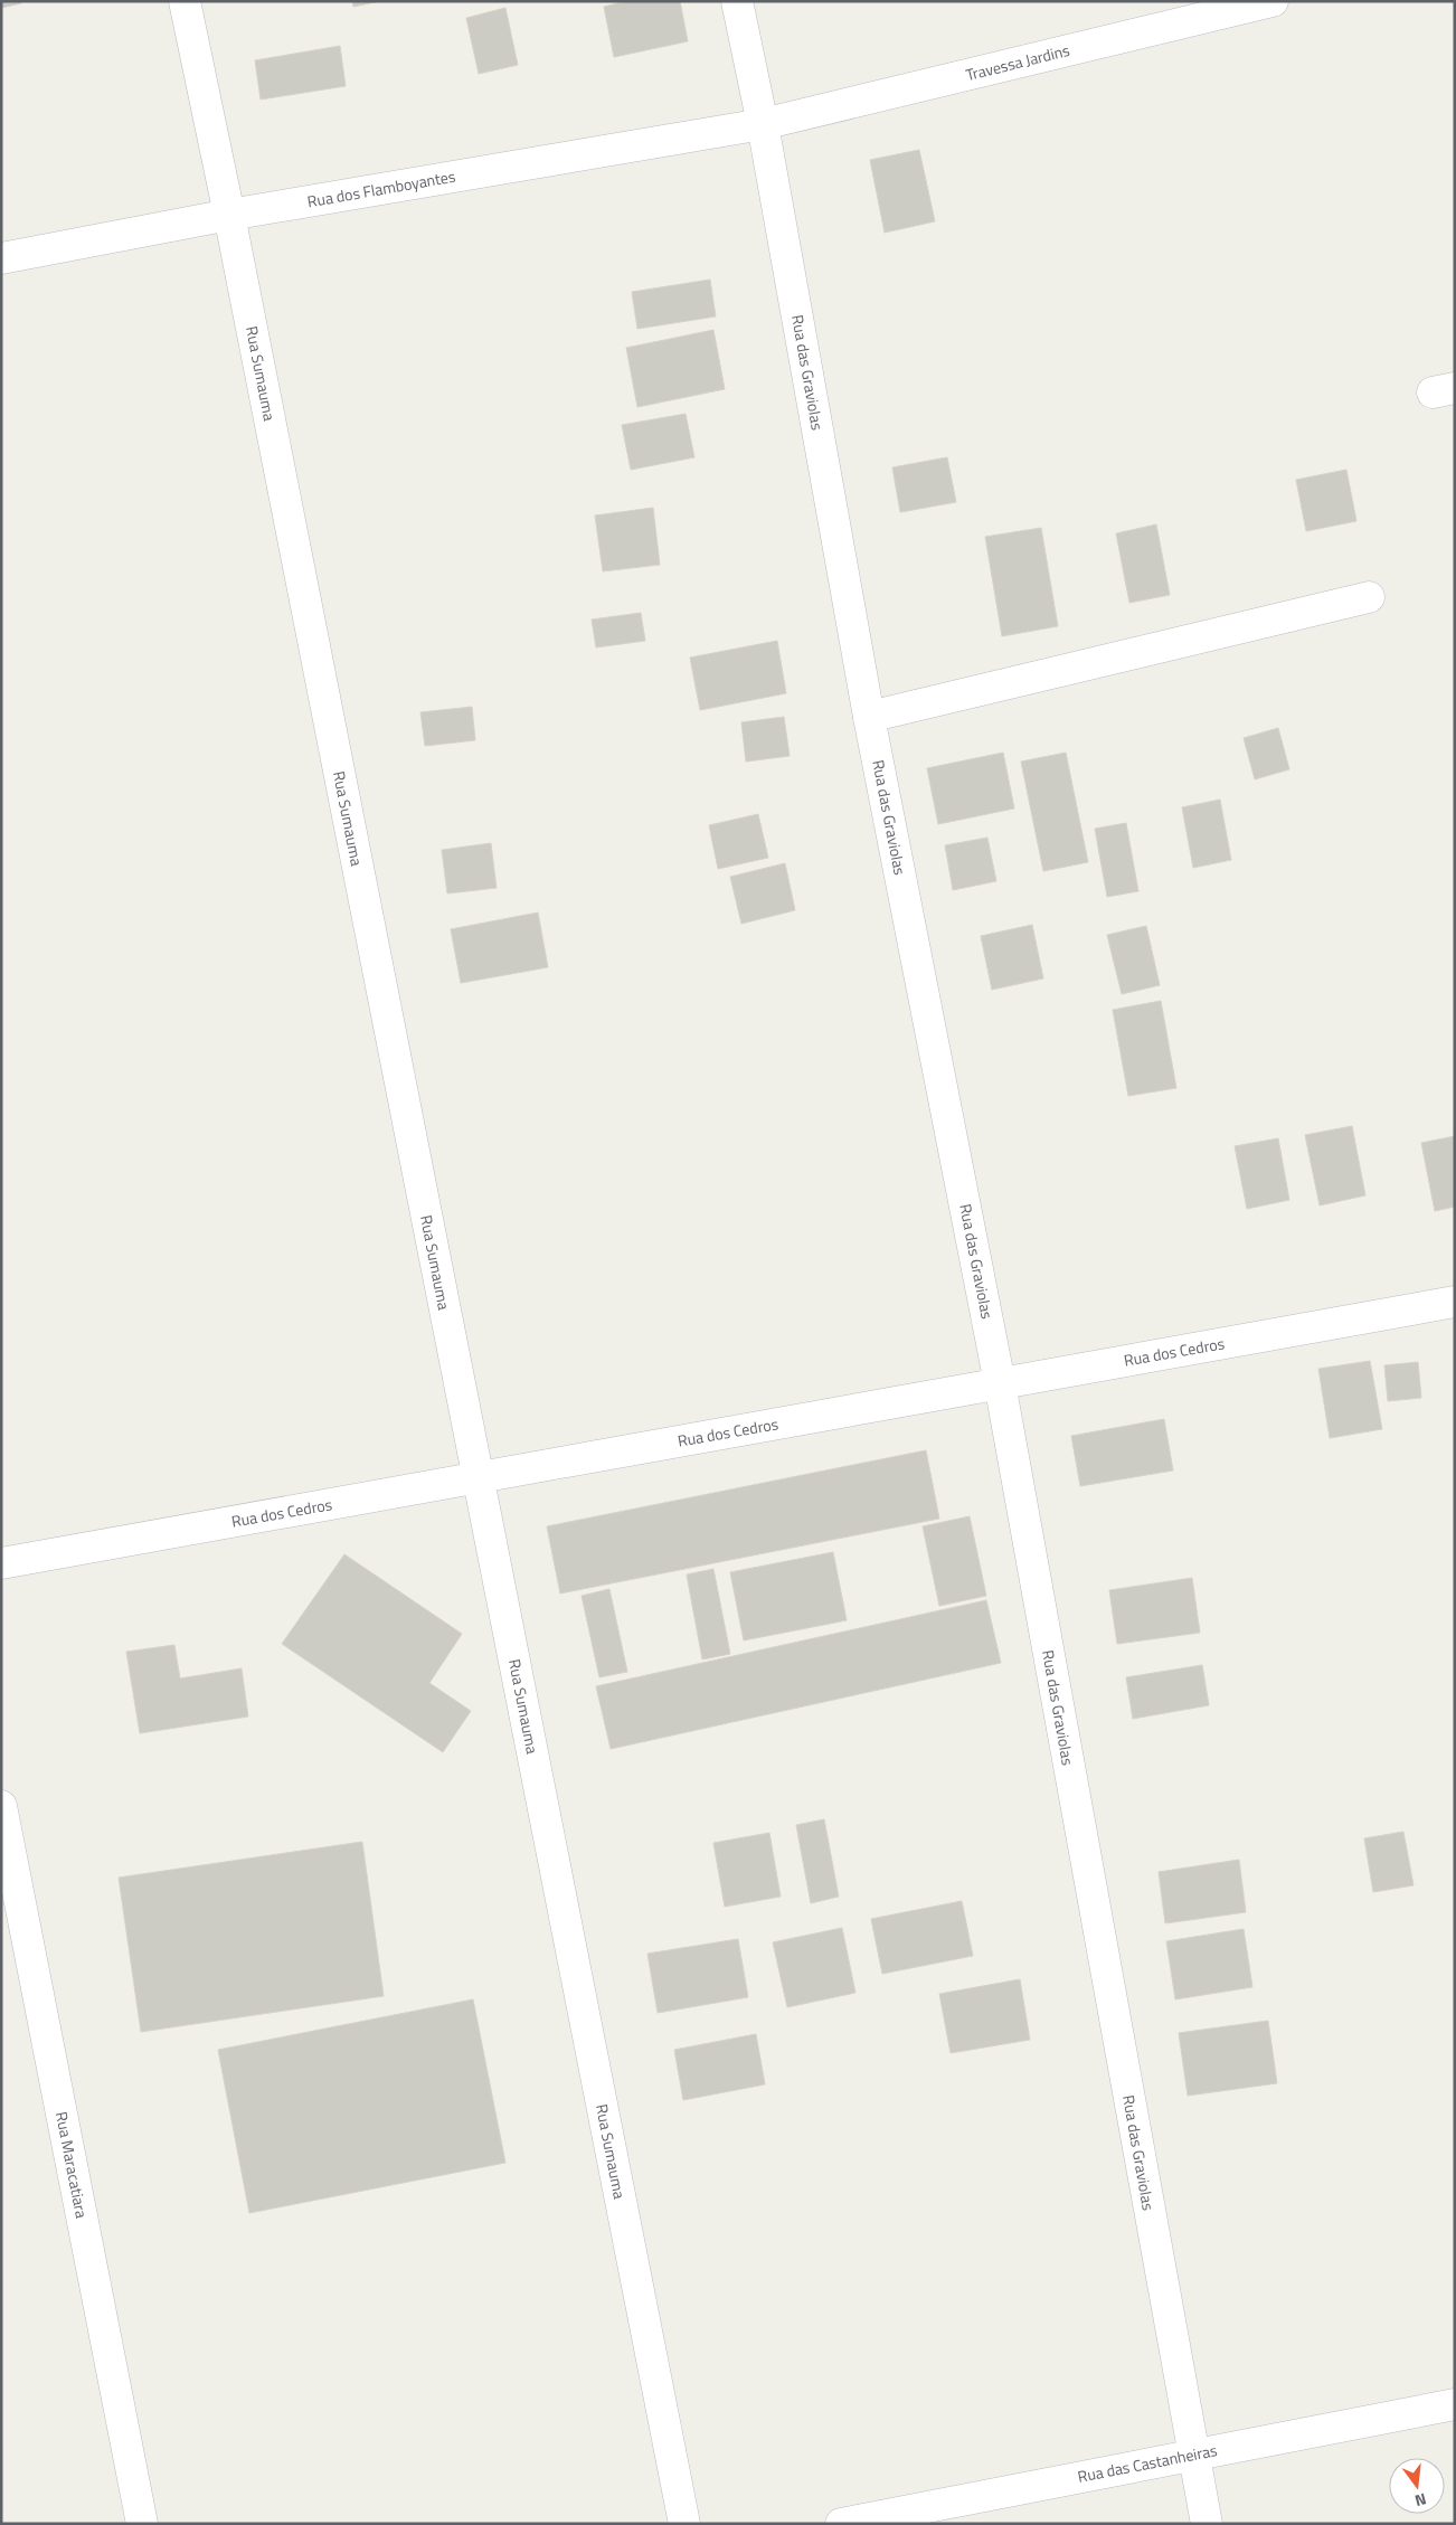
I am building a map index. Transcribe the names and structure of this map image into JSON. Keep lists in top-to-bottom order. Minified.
{"streets":{"street":["Travessa Jardins","Rua dos Flamboyantes","Rua das Graviolas","Rua Sumauma","Rua dos Cedros","Rua Maracatiara","Rua das Castanheiras"]},"crossings":[["Travessa Jardins","Rua dos Flamboyantes"],["Travessa Jardins","Rua das Graviolas"],["Rua dos Flamboyantes","Rua das Graviolas"],["Rua dos Flamboyantes","Rua Sumauma"],["Rua das Graviolas","Rua dos Cedros"],["Rua das Graviolas","Rua das Castanheiras"],["Rua Sumauma","Rua dos Cedros"]],"north":"bottom"}
